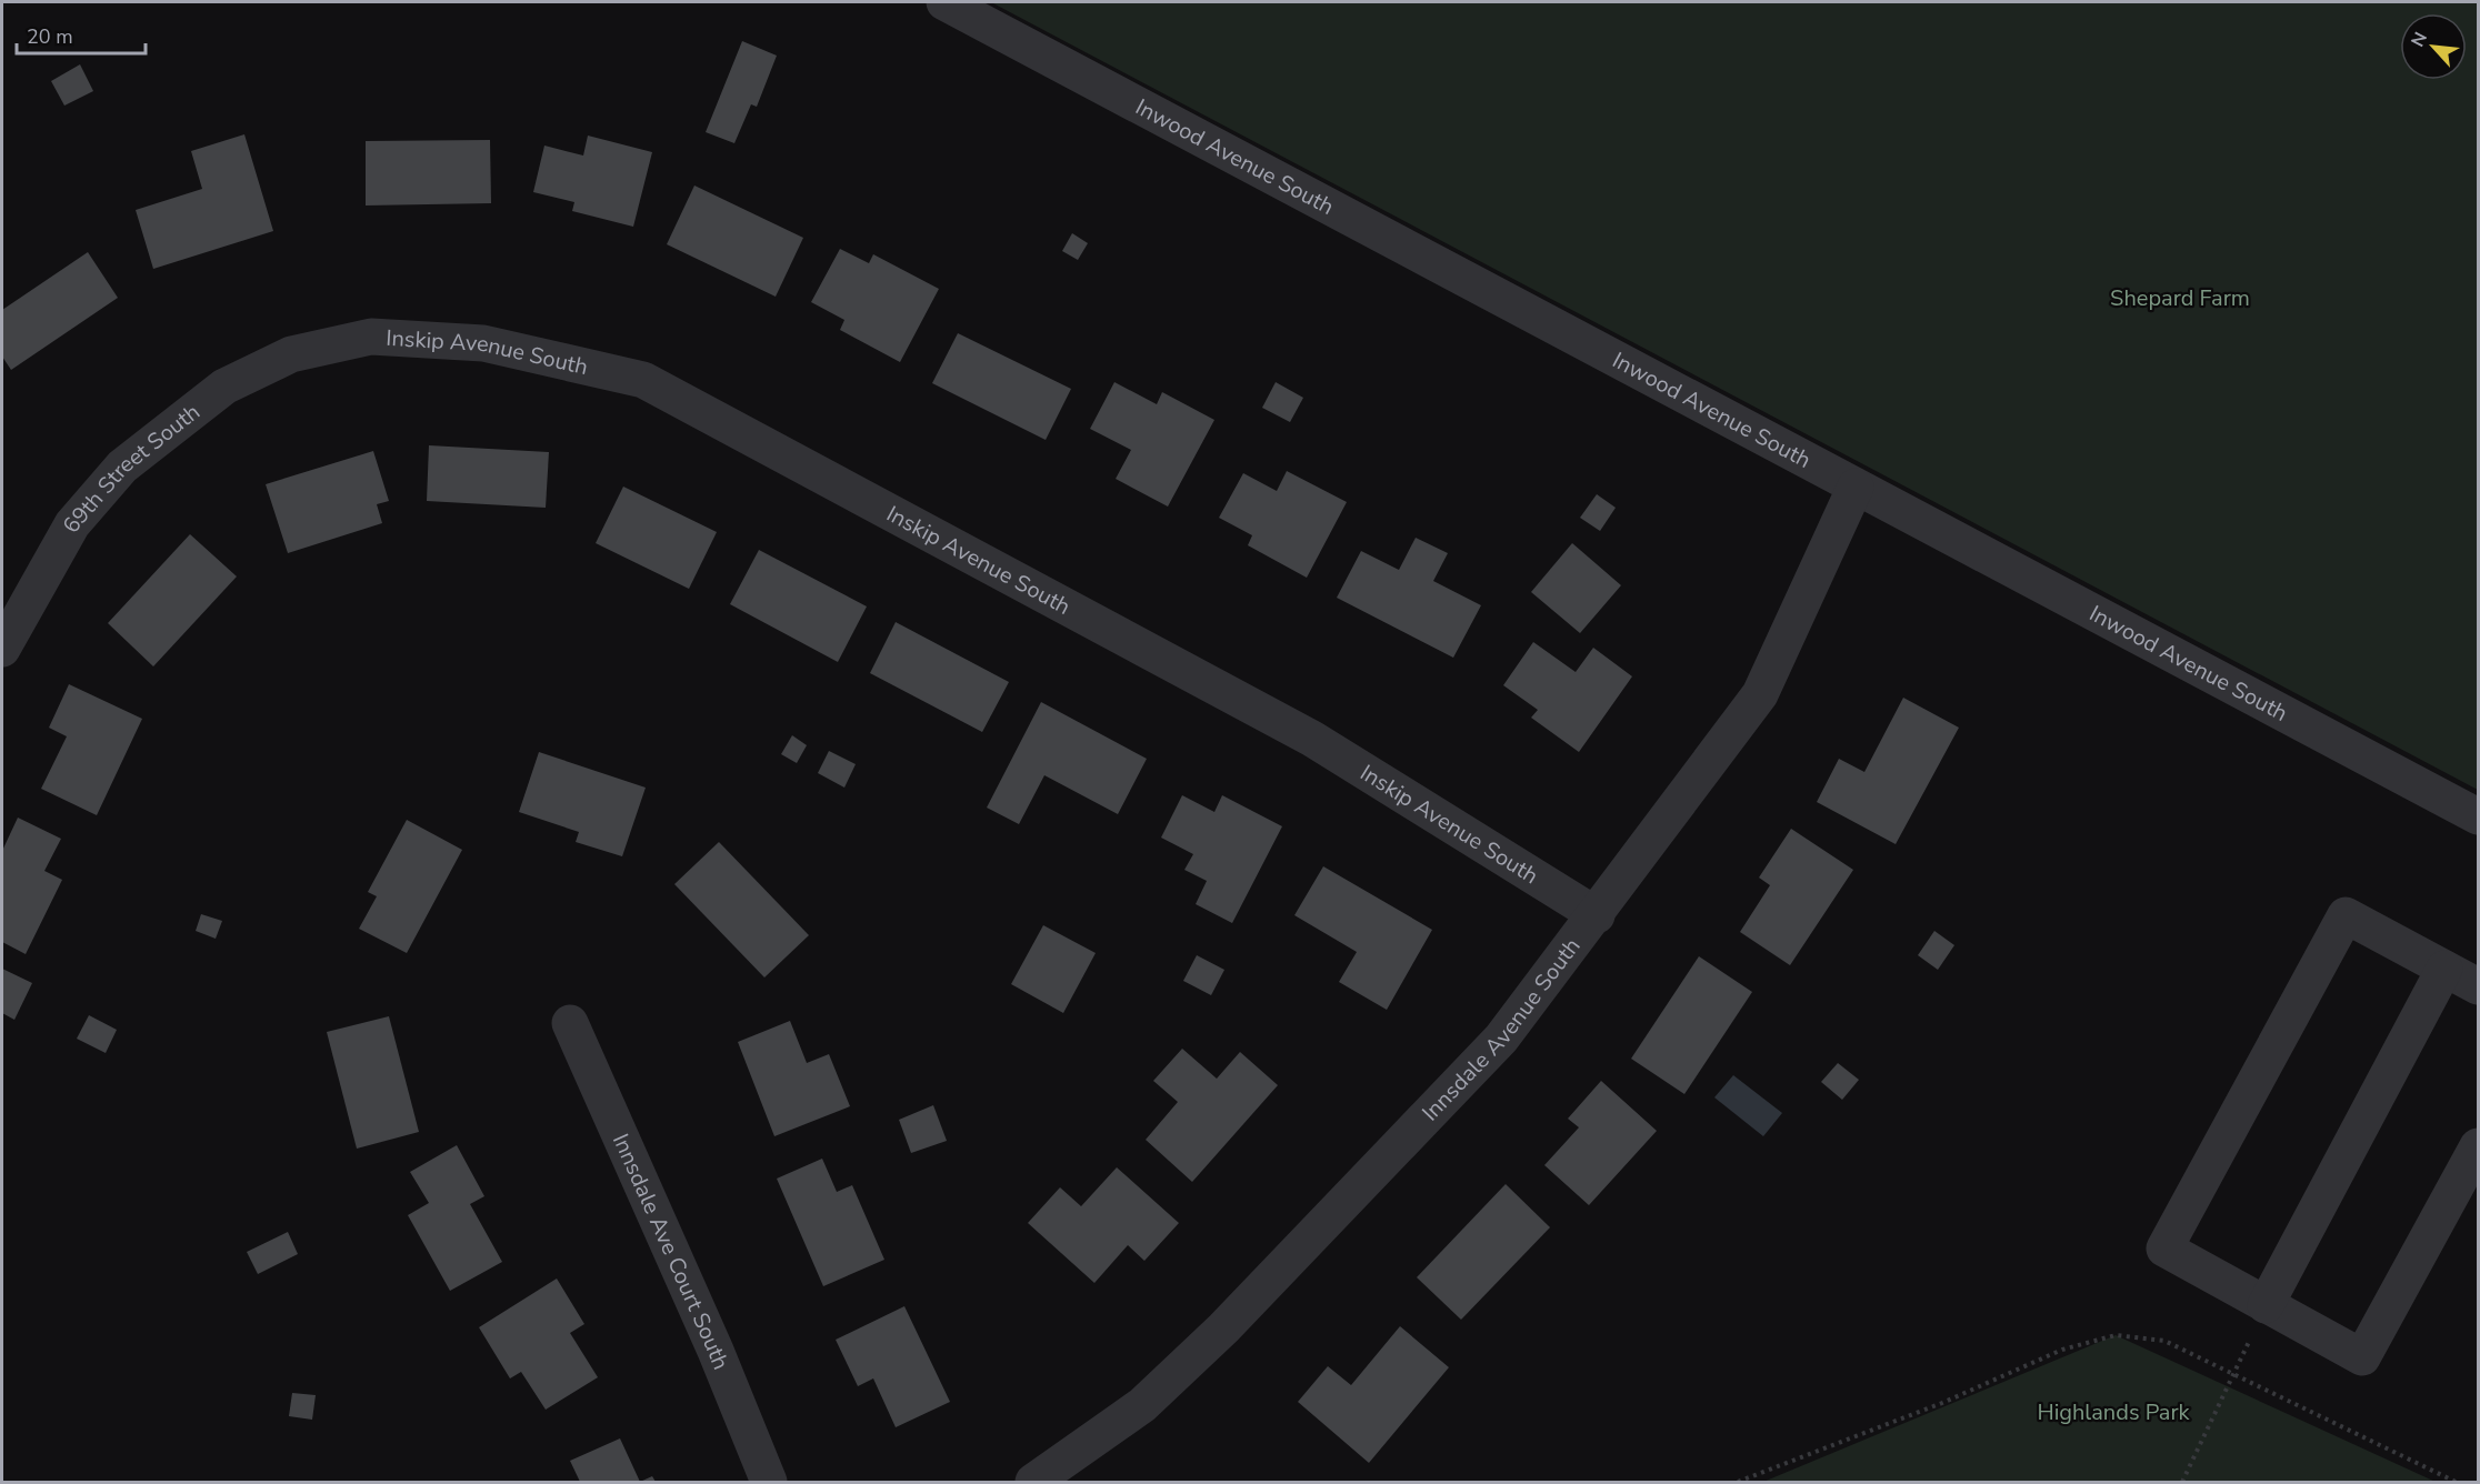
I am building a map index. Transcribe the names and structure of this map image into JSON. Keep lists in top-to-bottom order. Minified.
{"streets":{"street":["Inwood Avenue South","Inskip Avenue South","69th Street South","Innsdale Avenue South","Innsdale Ave Court South"]},"crossings":[["Inwood Avenue South","Innsdale Avenue South"],["Inskip Avenue South","69th Street South"],["Inskip Avenue South","Innsdale Avenue South"]],"parks":["Shepard Farm","Highlands Park"],"scale_bar":"20 m","north":"top left"}
